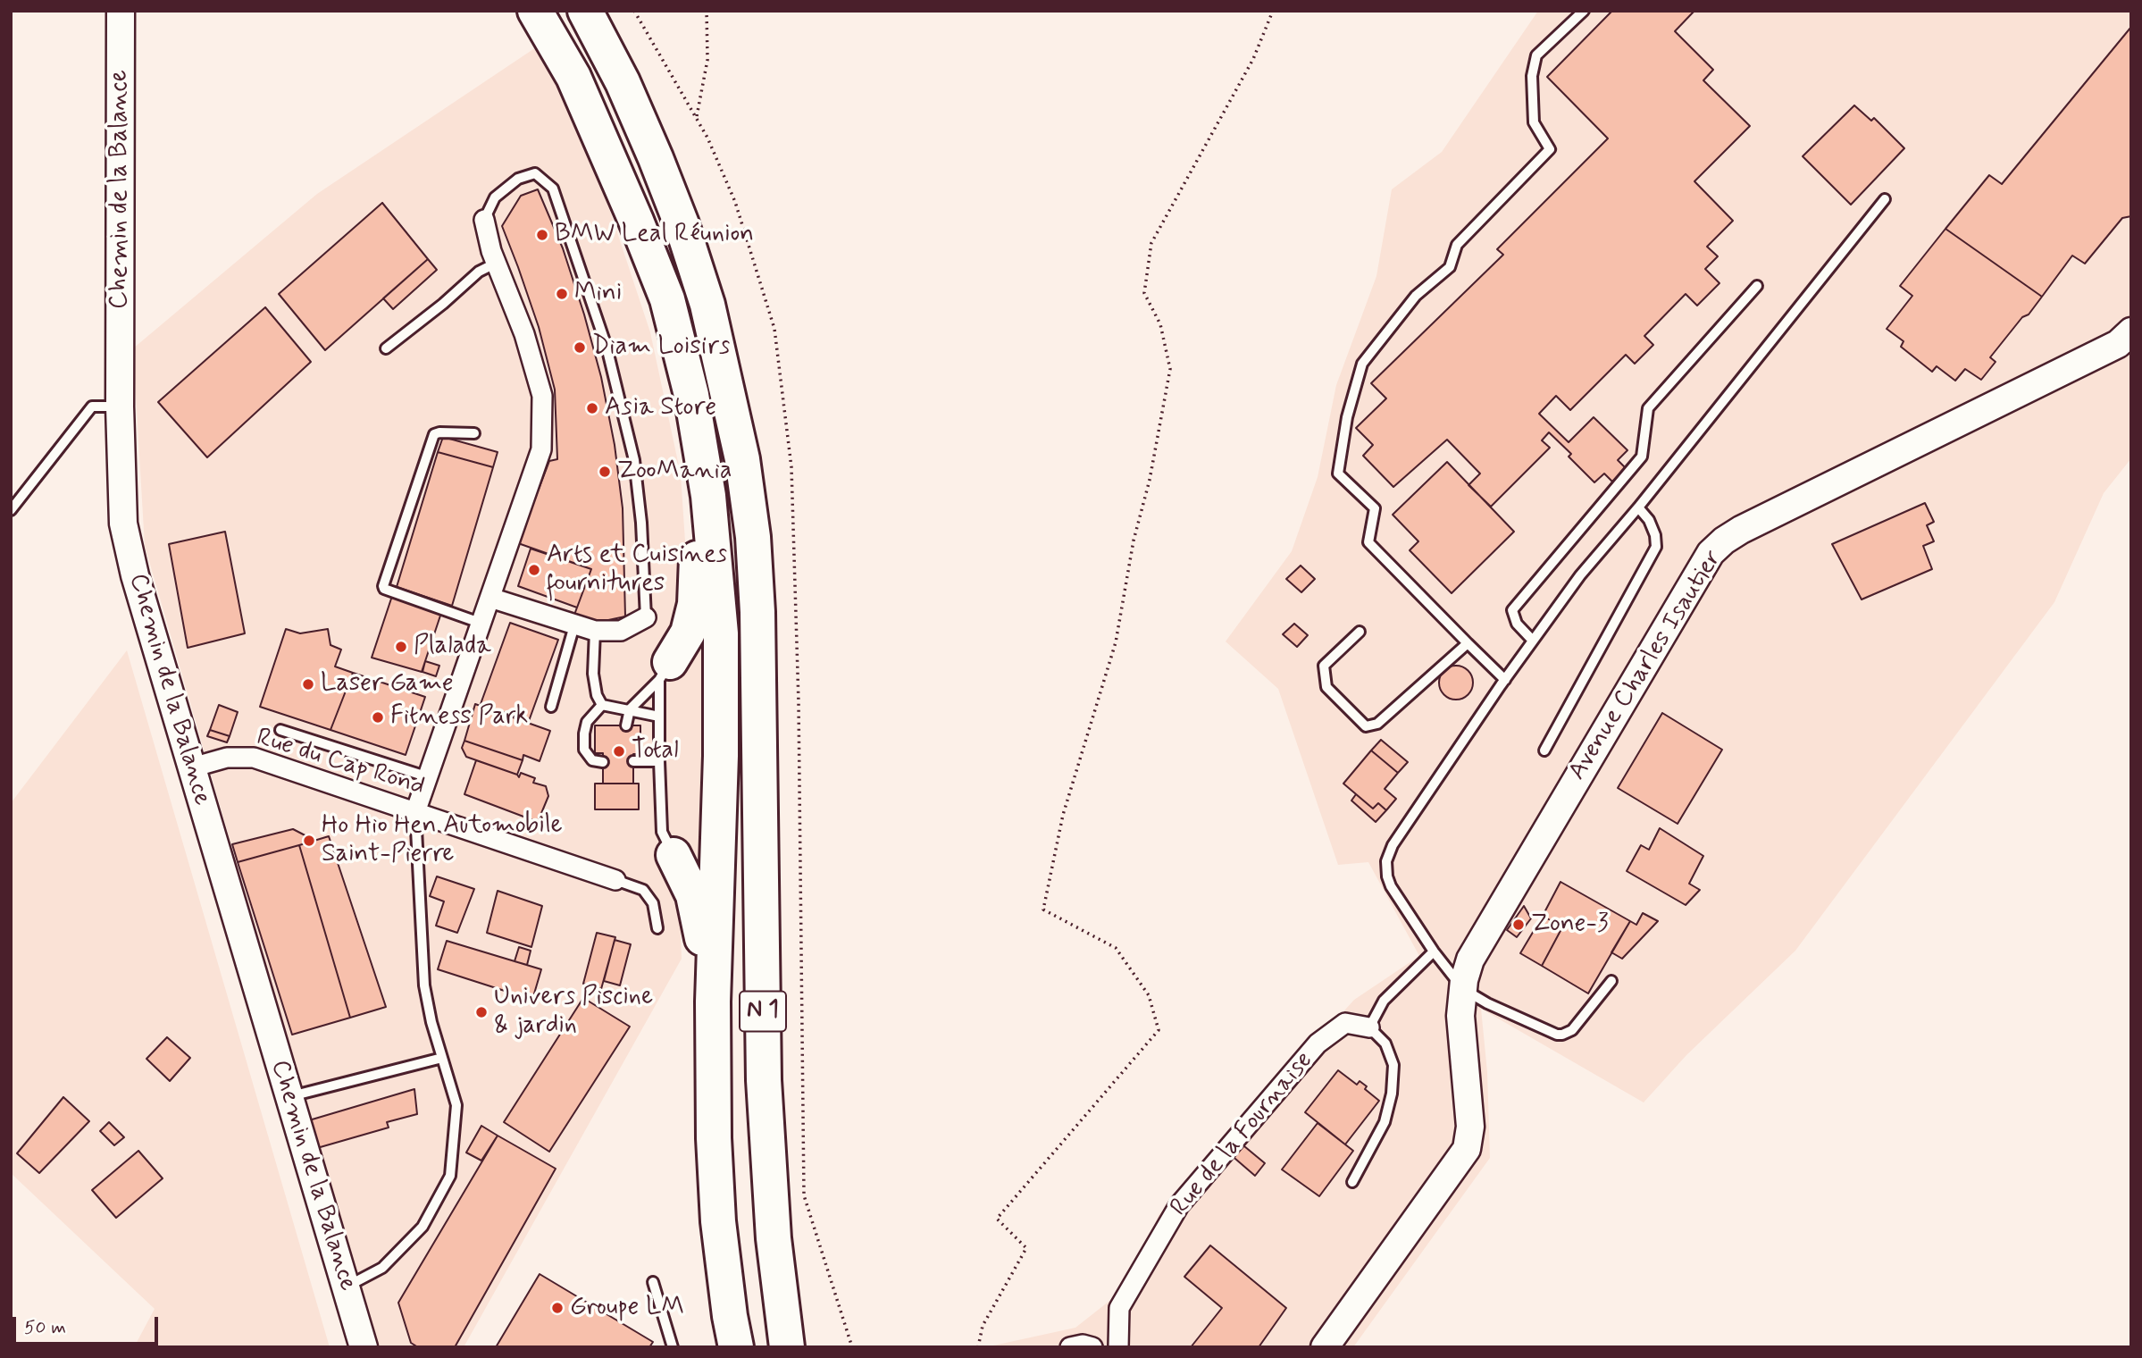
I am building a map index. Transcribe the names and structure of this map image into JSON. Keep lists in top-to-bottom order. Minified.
{"streets":{"highway":["N 1"],"street":["Chemin de la Balance","Avenue Charles Isautier","Rue du Cap Rond","Rue de la Fournaise"]},"crossings":[["Chemin de la Balance","Rue du Cap Rond"]],"places":["BMW Leal Réunion","Mini","Diam Loisirs","Asia Store","ZooMania","Arts et Cuisines fournitures","Plalada","Laser Game","Fitness Park","Total","Ho Hio Hen Automobile Saint-Pierre","Zone-3","Univers Piscine & jardin","Groupe LM"],"scale_bar":"50 m"}
